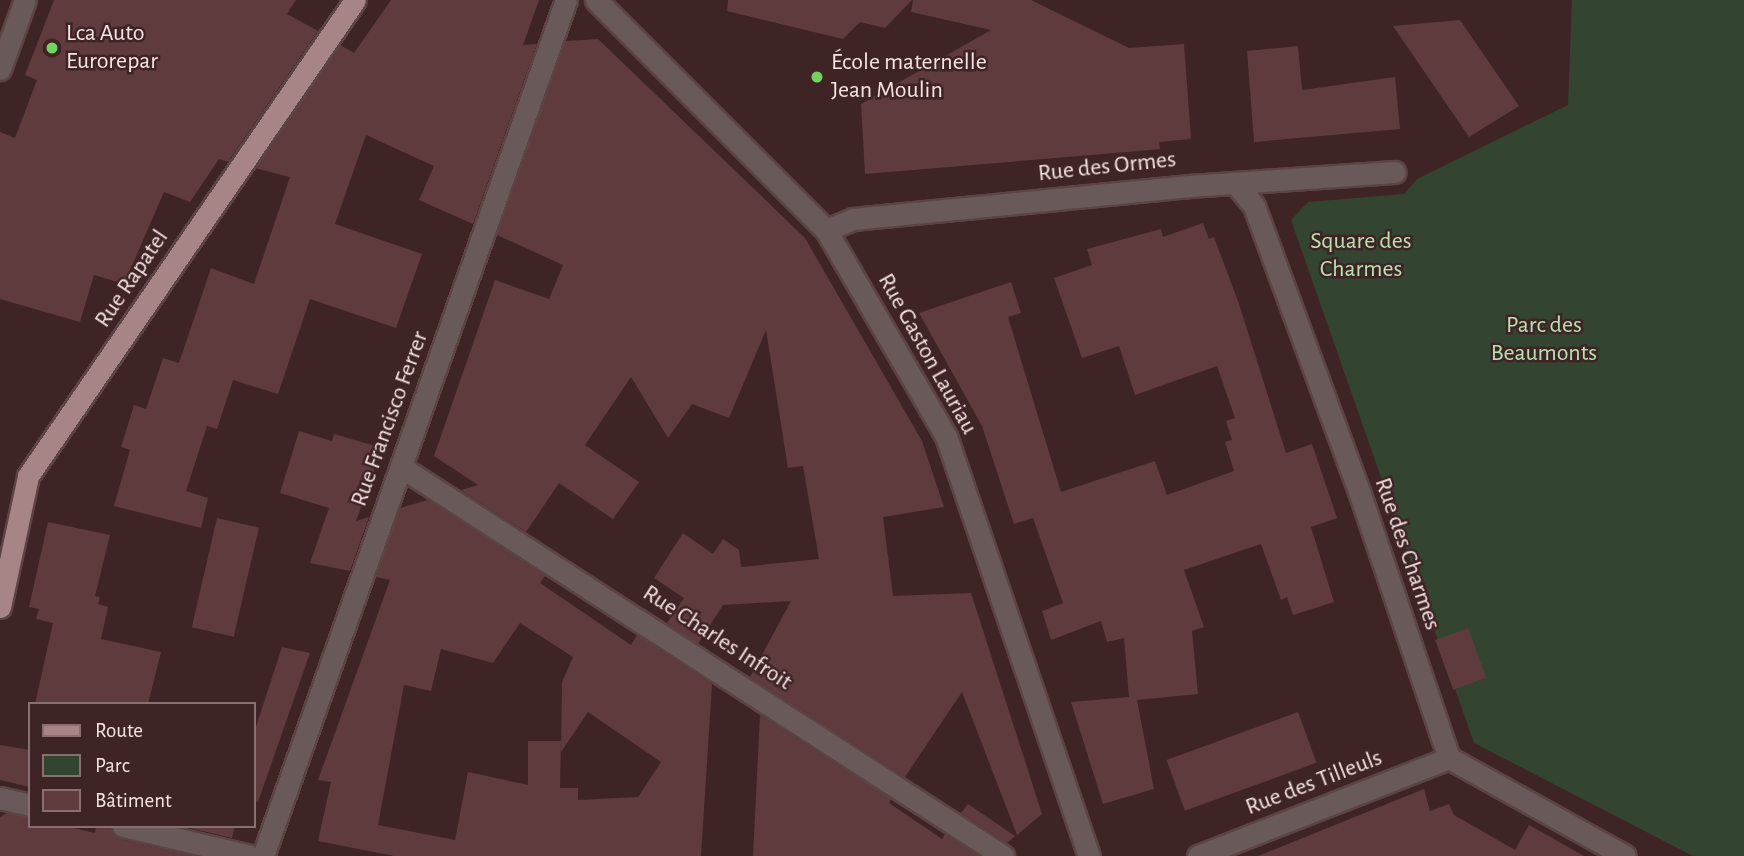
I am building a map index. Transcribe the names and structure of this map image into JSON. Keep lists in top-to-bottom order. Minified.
{"streets":{"main road":["Rue Rapatel"],"street":["Rue des Ormes","Rue Gaston Lauriau","Rue Francisco Ferrer","Rue des Charmes","Rue Charles Infroit","Rue des Tilleuls"]},"crossings":[["Rue des Ormes","Rue Gaston Lauriau"],["Rue des Ormes","Rue des Charmes"],["Rue Francisco Ferrer","Rue Charles Infroit"],["Rue des Charmes","Rue des Tilleuls"]],"parks":["Square des Charmes","Parc des Beaumonts"],"places":["Lca Auto Eurorepar","École maternelle Jean Moulin"],"legend":["Route","Parc","Bâtiment"]}
